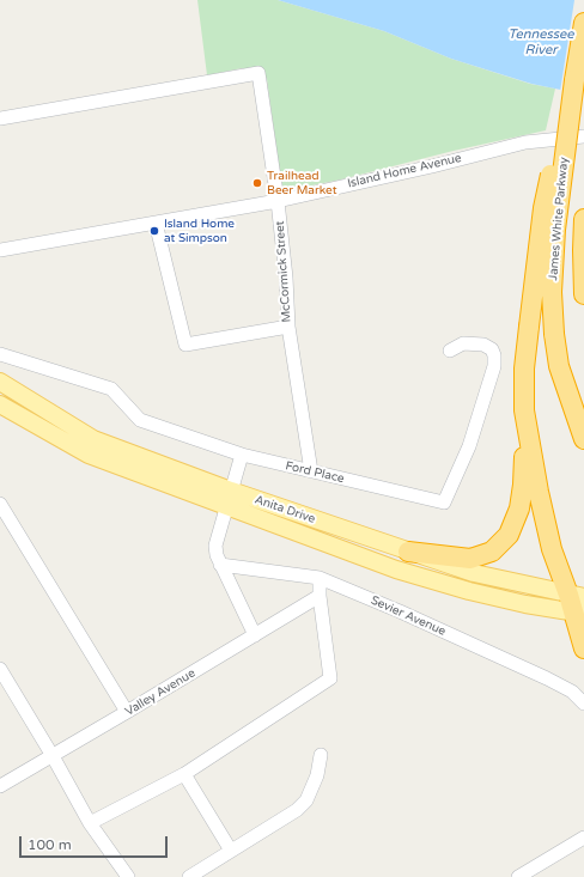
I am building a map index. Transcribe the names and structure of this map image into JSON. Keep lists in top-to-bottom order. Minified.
{"streets":{"highway":["James White Parkway"],"main road":["Anita Drive"],"street":["Island Home Avenue","McCormick Street","Ford Place","Sevier Avenue","Valley Avenue"]},"crossings":[["Island Home Avenue","McCormick Street"],["McCormick Street","Ford Place"]],"water":["Tennessee River"],"places":["Trailhead Beer Market","Island Home at Simpson"],"scale_bar":"100 m"}
